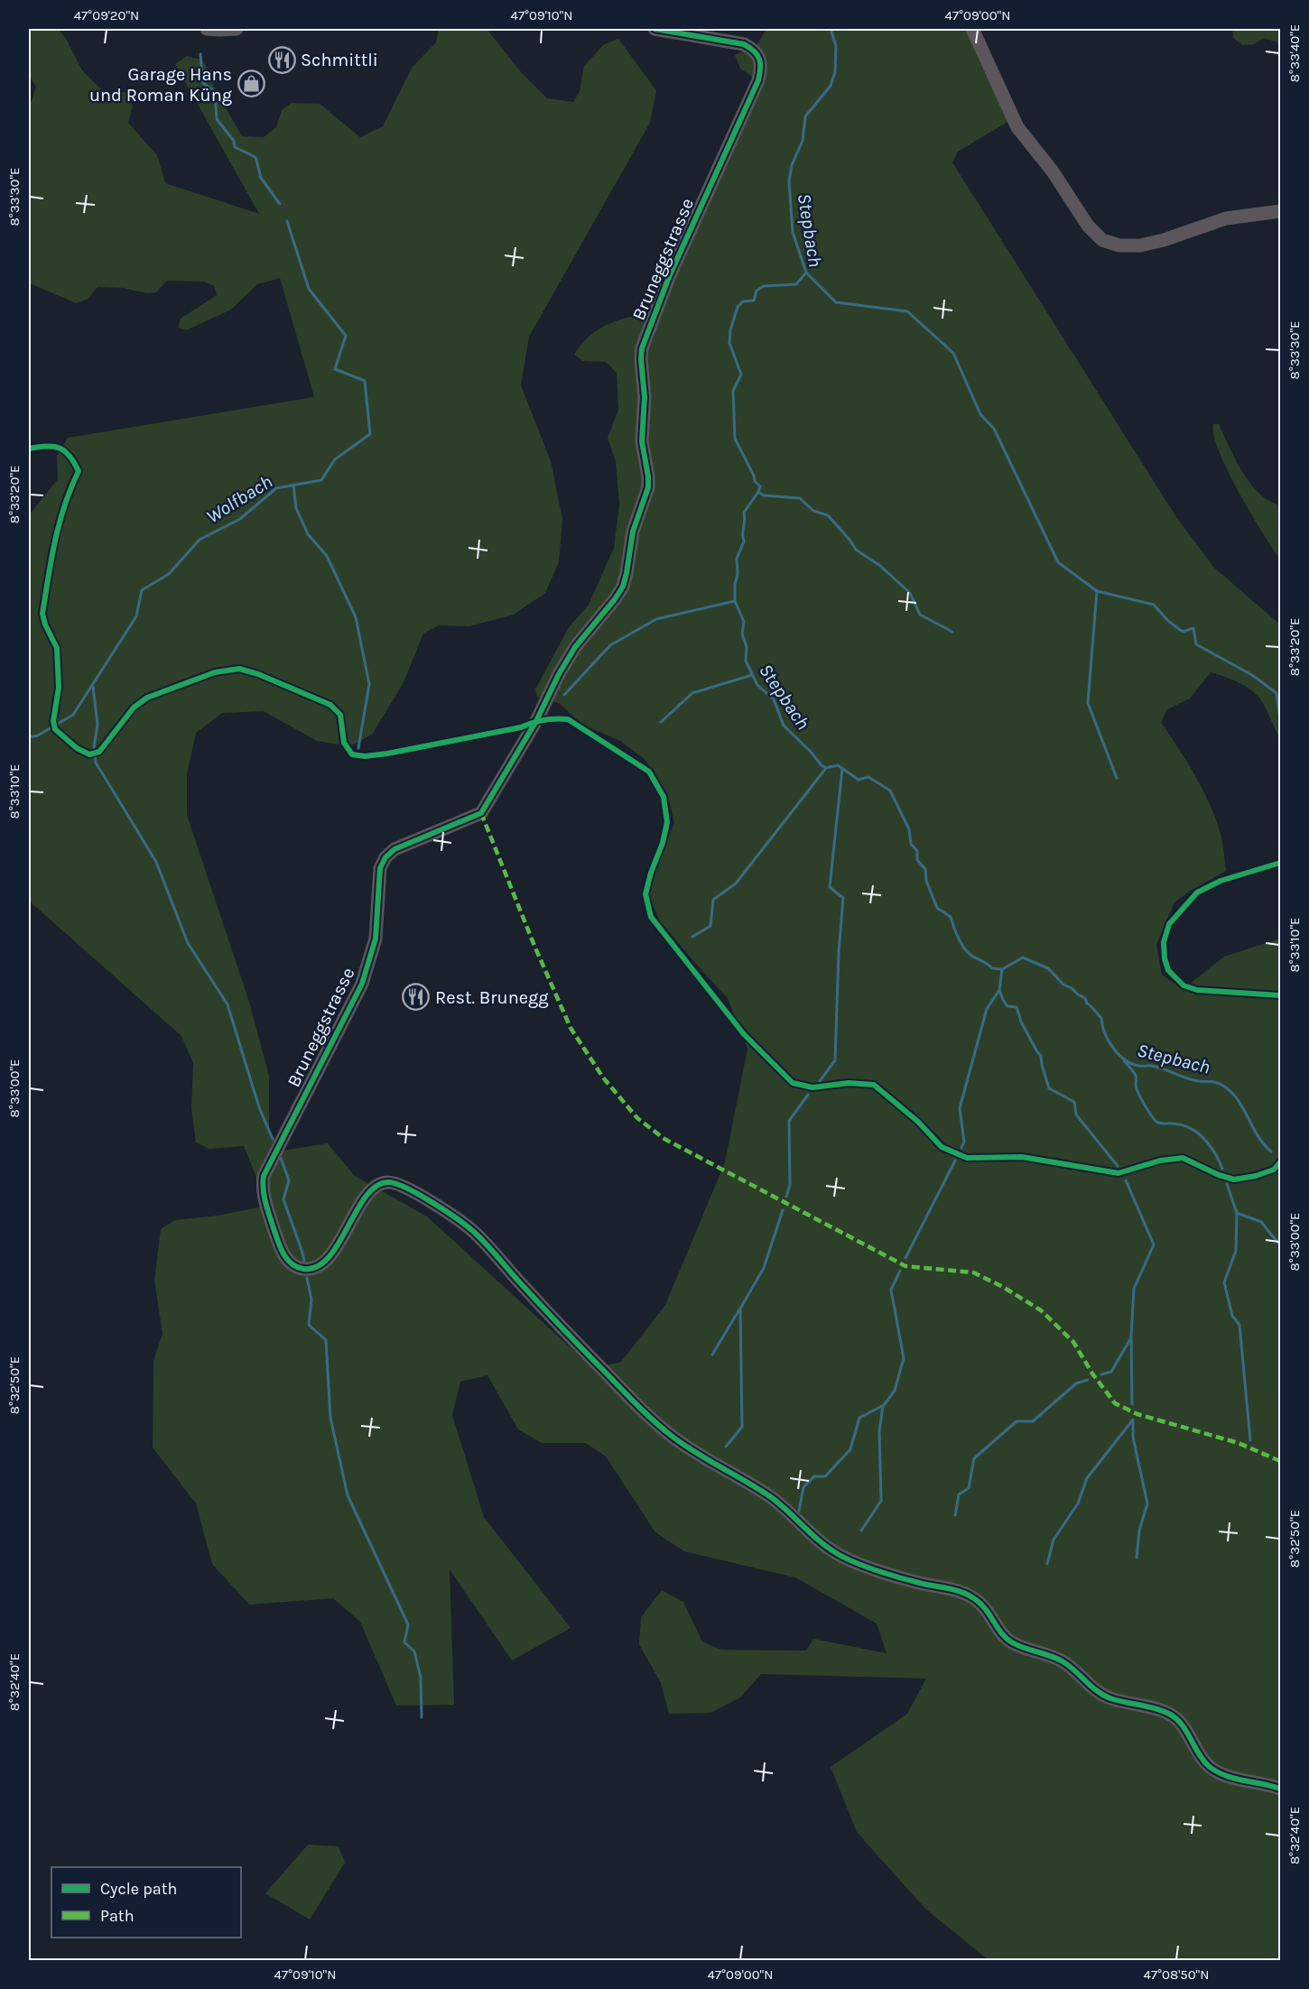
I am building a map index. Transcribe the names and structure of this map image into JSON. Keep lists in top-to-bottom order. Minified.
{"streets":{"street":["Bruneggstrasse"]},"water":["Stepbach","Wolfbach"],"places":{"restaurant":["Schmittli","Rest. Brunegg"],"shop":["Garage Hans und Roman Küng"]},"legend":["Cycle path","Path"],"coordinates":["47°09'20\"N","47°09'10\"N","47°09'00\"N","8°33'40\"E","8°33'30\"E","8°33'20\"E","8°33'10\"E","8°33'00\"E","8°32'50\"E","8°32'40\"E","47°08'50\"N"]}
